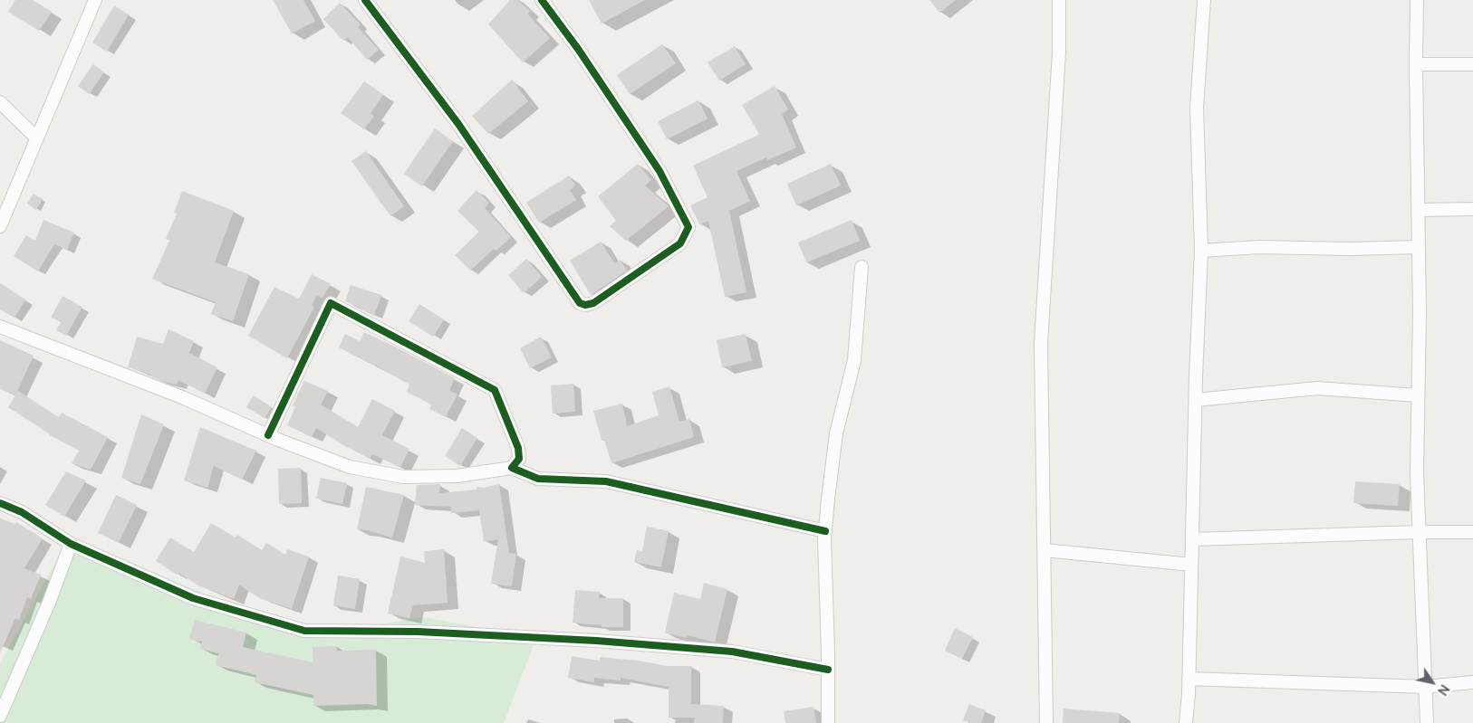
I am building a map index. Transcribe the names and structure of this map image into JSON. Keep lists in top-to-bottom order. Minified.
{"north":"bottom right"}
